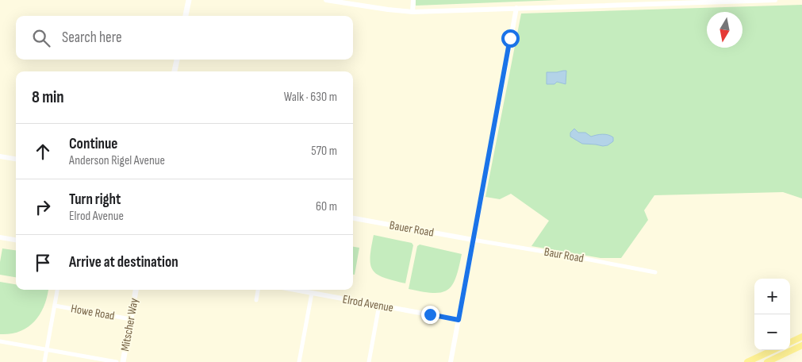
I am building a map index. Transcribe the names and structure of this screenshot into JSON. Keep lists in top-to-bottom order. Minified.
{"streets":{"main road":["Mitscher Way"],"street":["Bauer Road","Baur Road","Elrod Avenue","Howe Road"]},"crossings":[["Bauer Road","Baur Road"],["Howe Road","Mitscher Way"]],"north":"bottom","page":{"search":"Search here","heading":["8 min","Walk · 630 m"],"list":[["Continue","Anderson Rigel Avenue","570 m"],["Turn right","Elrod Avenue","60 m"],"Arrive at destination"],"map_buttons":["+","−"]}}
